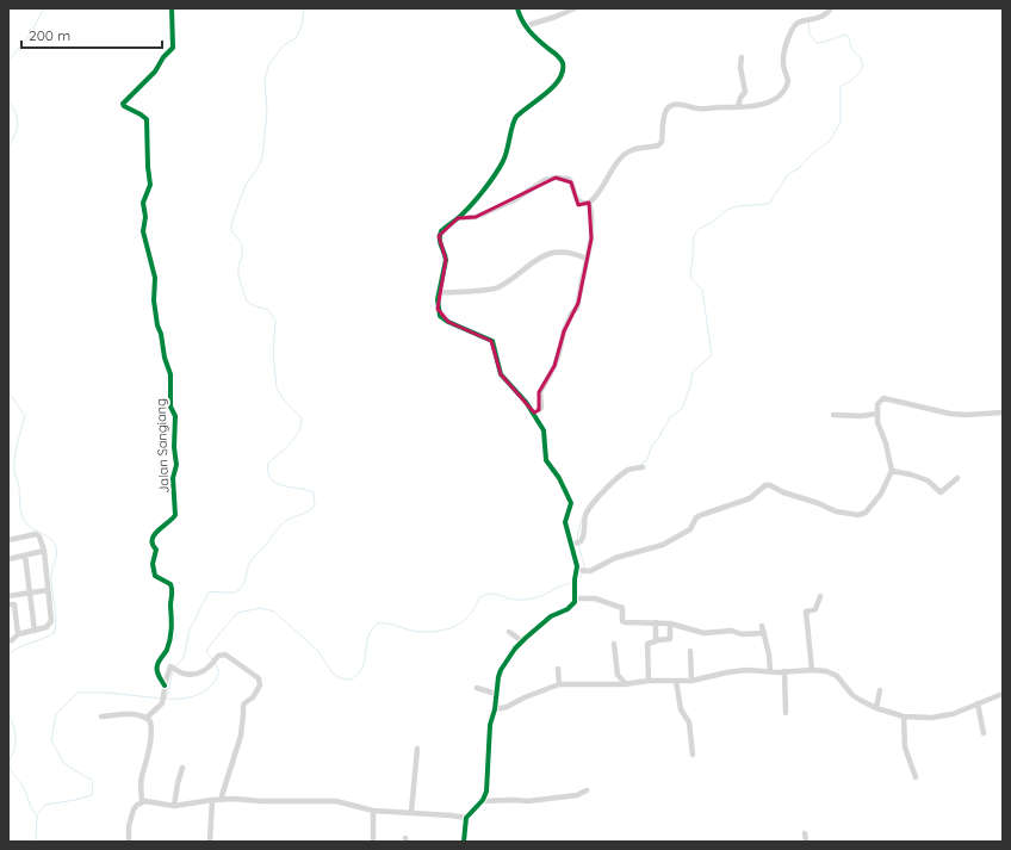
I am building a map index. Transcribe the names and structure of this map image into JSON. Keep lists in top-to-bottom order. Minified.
{"streets":{"street":["Jalan Sangiang"]},"scale_bar":"200 m"}
